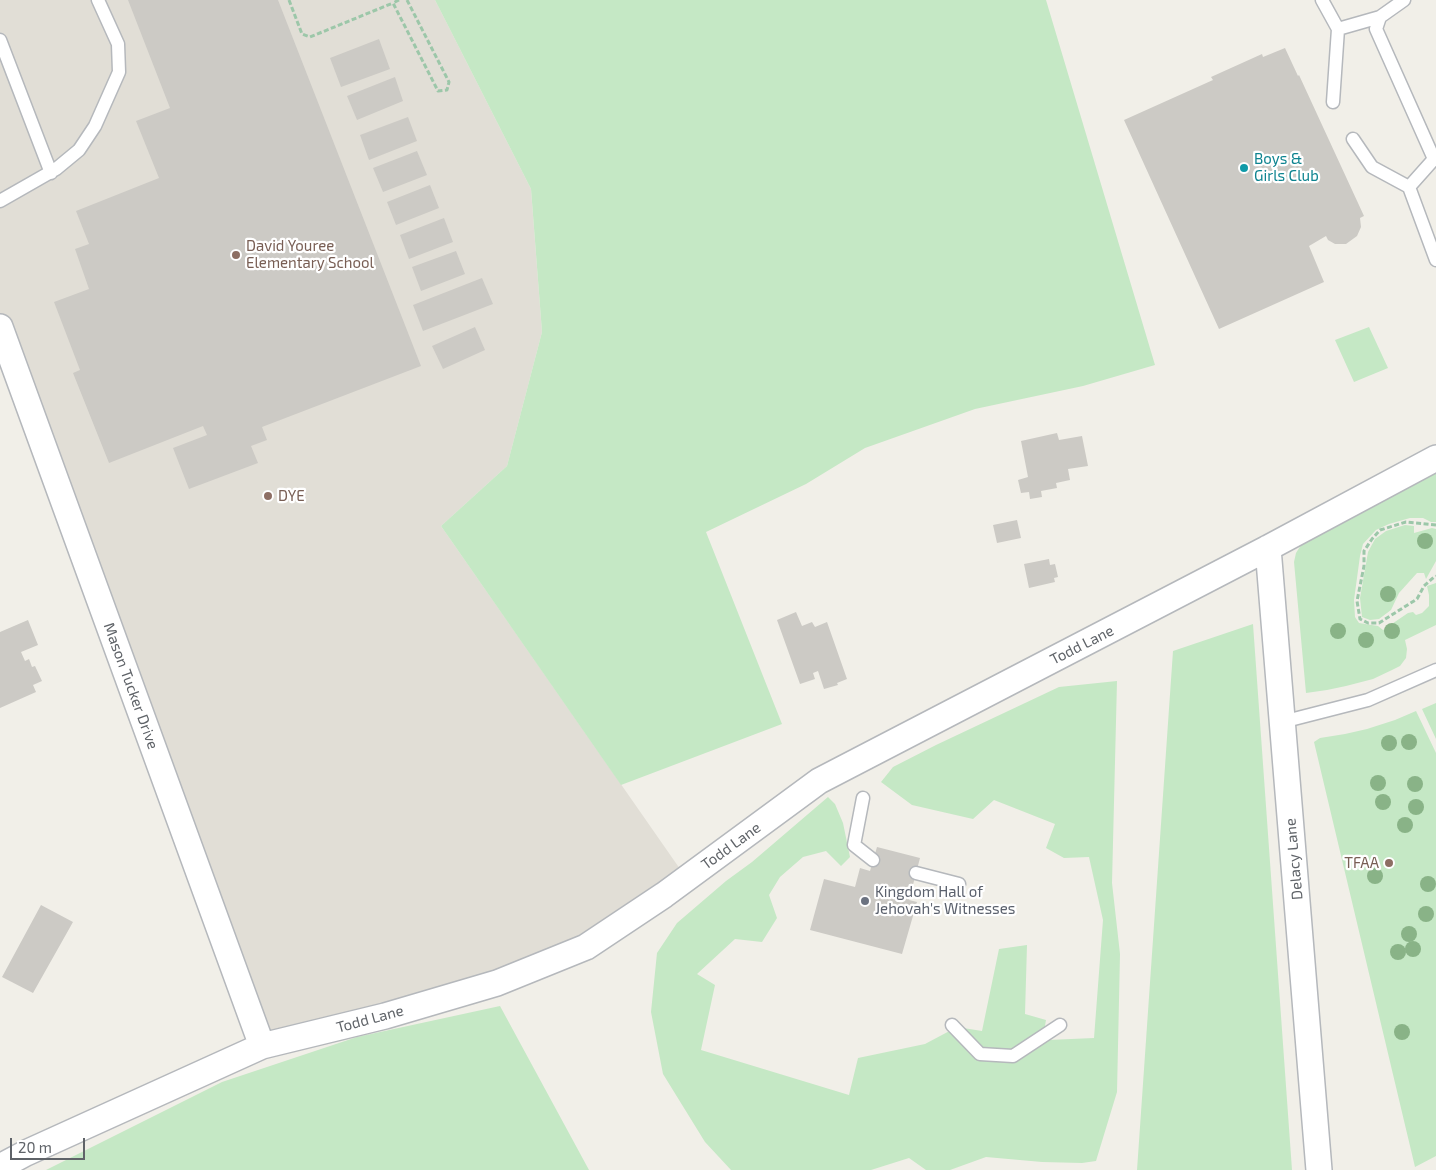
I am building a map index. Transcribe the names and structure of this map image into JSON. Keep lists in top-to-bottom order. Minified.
{"streets":{"street":["Todd Lane","Mason Tucker Drive","Delacy Lane"]},"crossings":[["Todd Lane","Mason Tucker Drive"],["Todd Lane","Delacy Lane"]],"places":["Boys & Girls Club","David Youree Elementary School","DYE","TFAA","Kingdom Hall of Jehovah's Witnesses"],"scale_bar":"20 m"}
